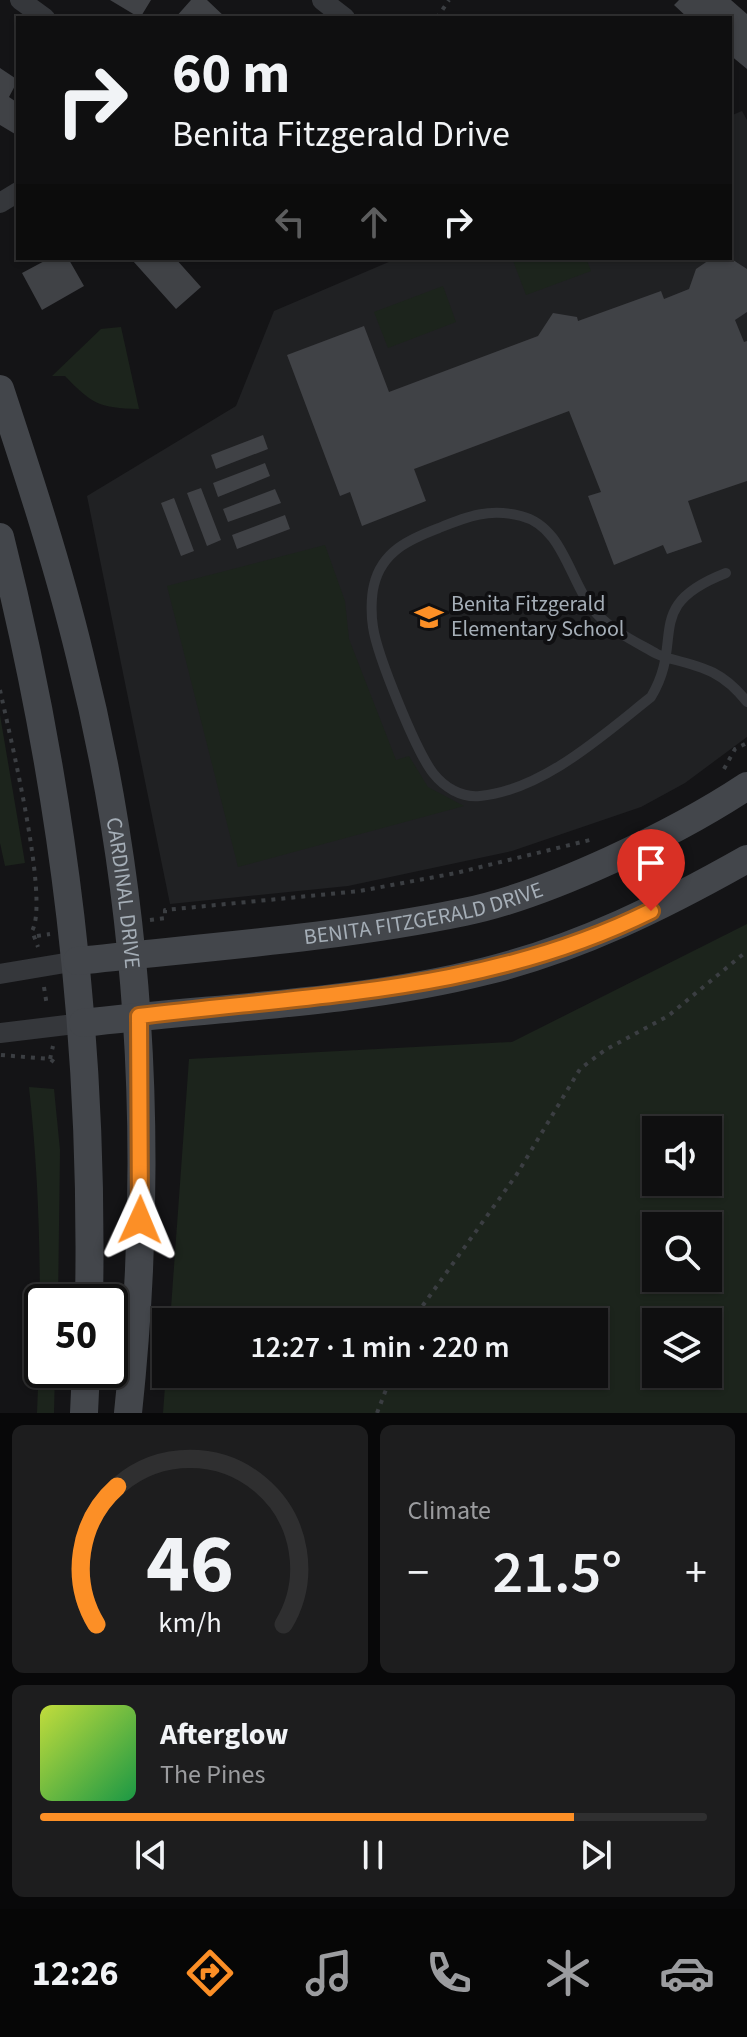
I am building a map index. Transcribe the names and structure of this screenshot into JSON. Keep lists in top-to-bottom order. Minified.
{"streets":{"main road":["CARDINAL DRIVE","BENITA FITZGERALD DRIVE"]},"crossings":[["CARDINAL DRIVE","BENITA FITZGERALD DRIVE"]],"places":{"school or university":["Benita Fitzgerald Elementary School"]},"page":{"turn":["60 m","Benita Fitzgerald Drive"],"limit":"50","trip":"12:27 · 1 min · 220 m","tile":"Climate","heat":["−","21.5°","+"],"song":["Afterglow","The Pines"],"tabs":"12:26","gauge":["46","km/h"]}}
